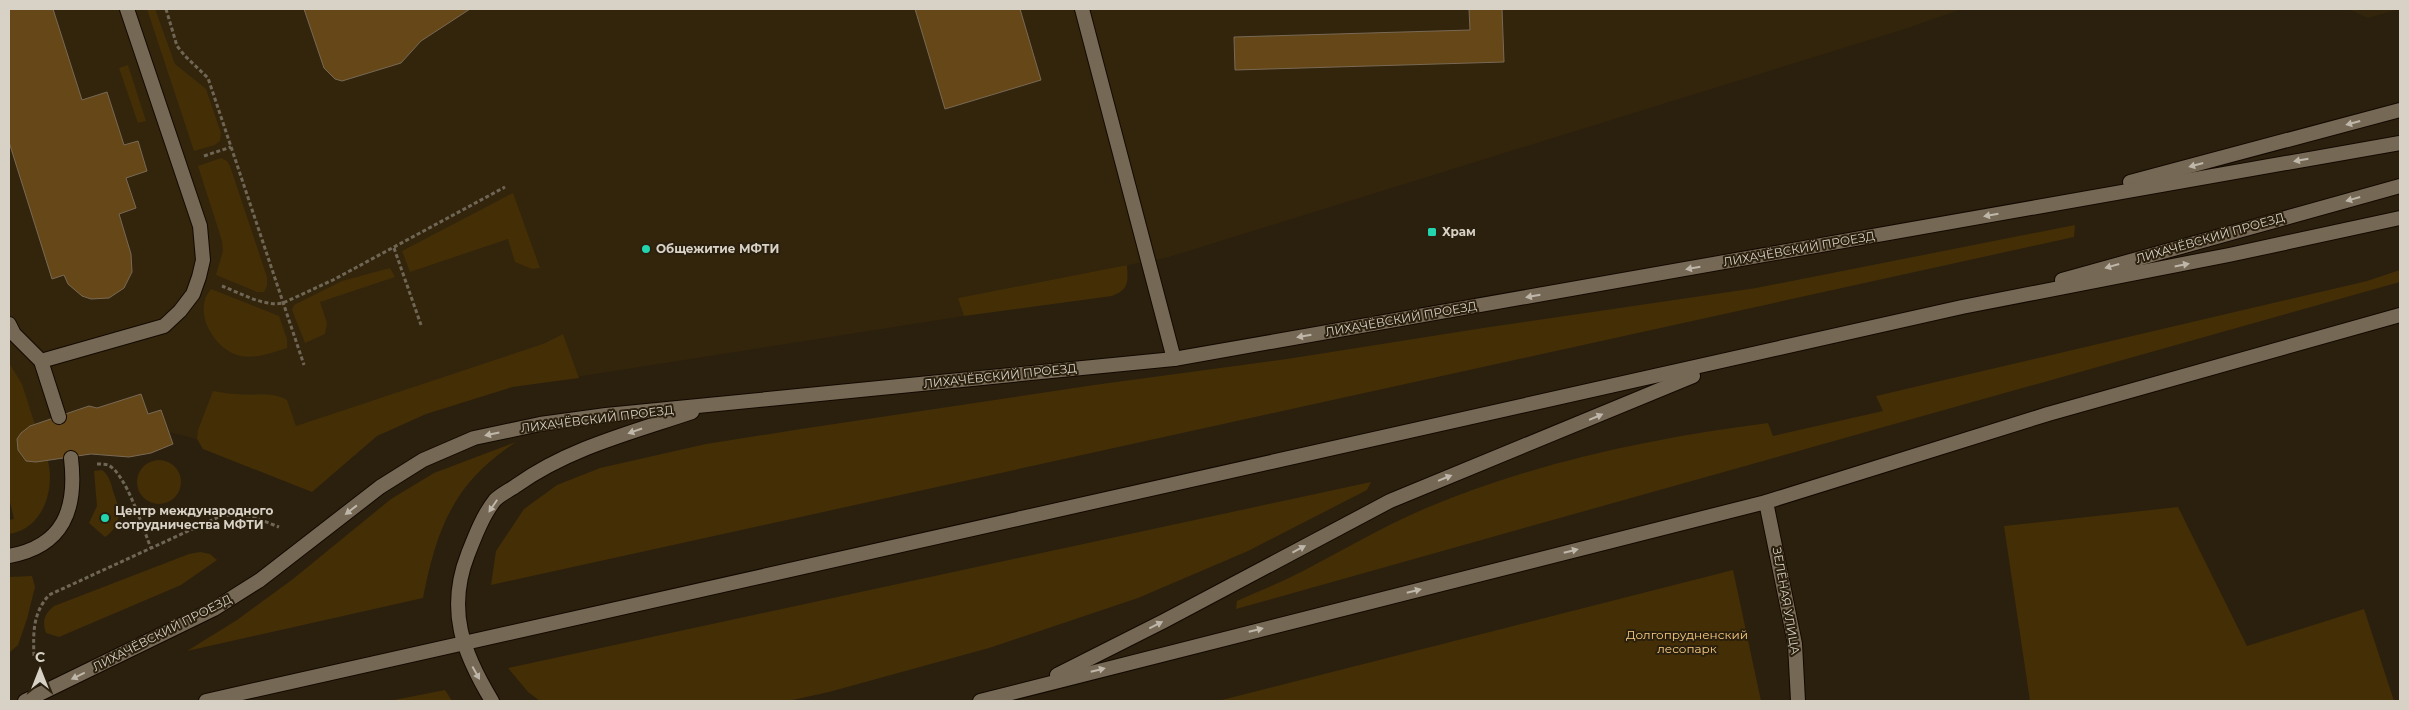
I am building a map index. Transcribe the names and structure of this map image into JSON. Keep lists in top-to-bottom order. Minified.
{"streets":{"main road":["ЛИХАЧЁВСКИЙ ПРОЕЗД","ЗЕЛЁНАЯ УЛИЦА"]},"parks":["Долгопрудненский лесопарк"],"places":{"transit":["Храм"],"other":["Общежитие МФТИ","Центр международного сотрудничества МФТИ"]},"north":"top"}
